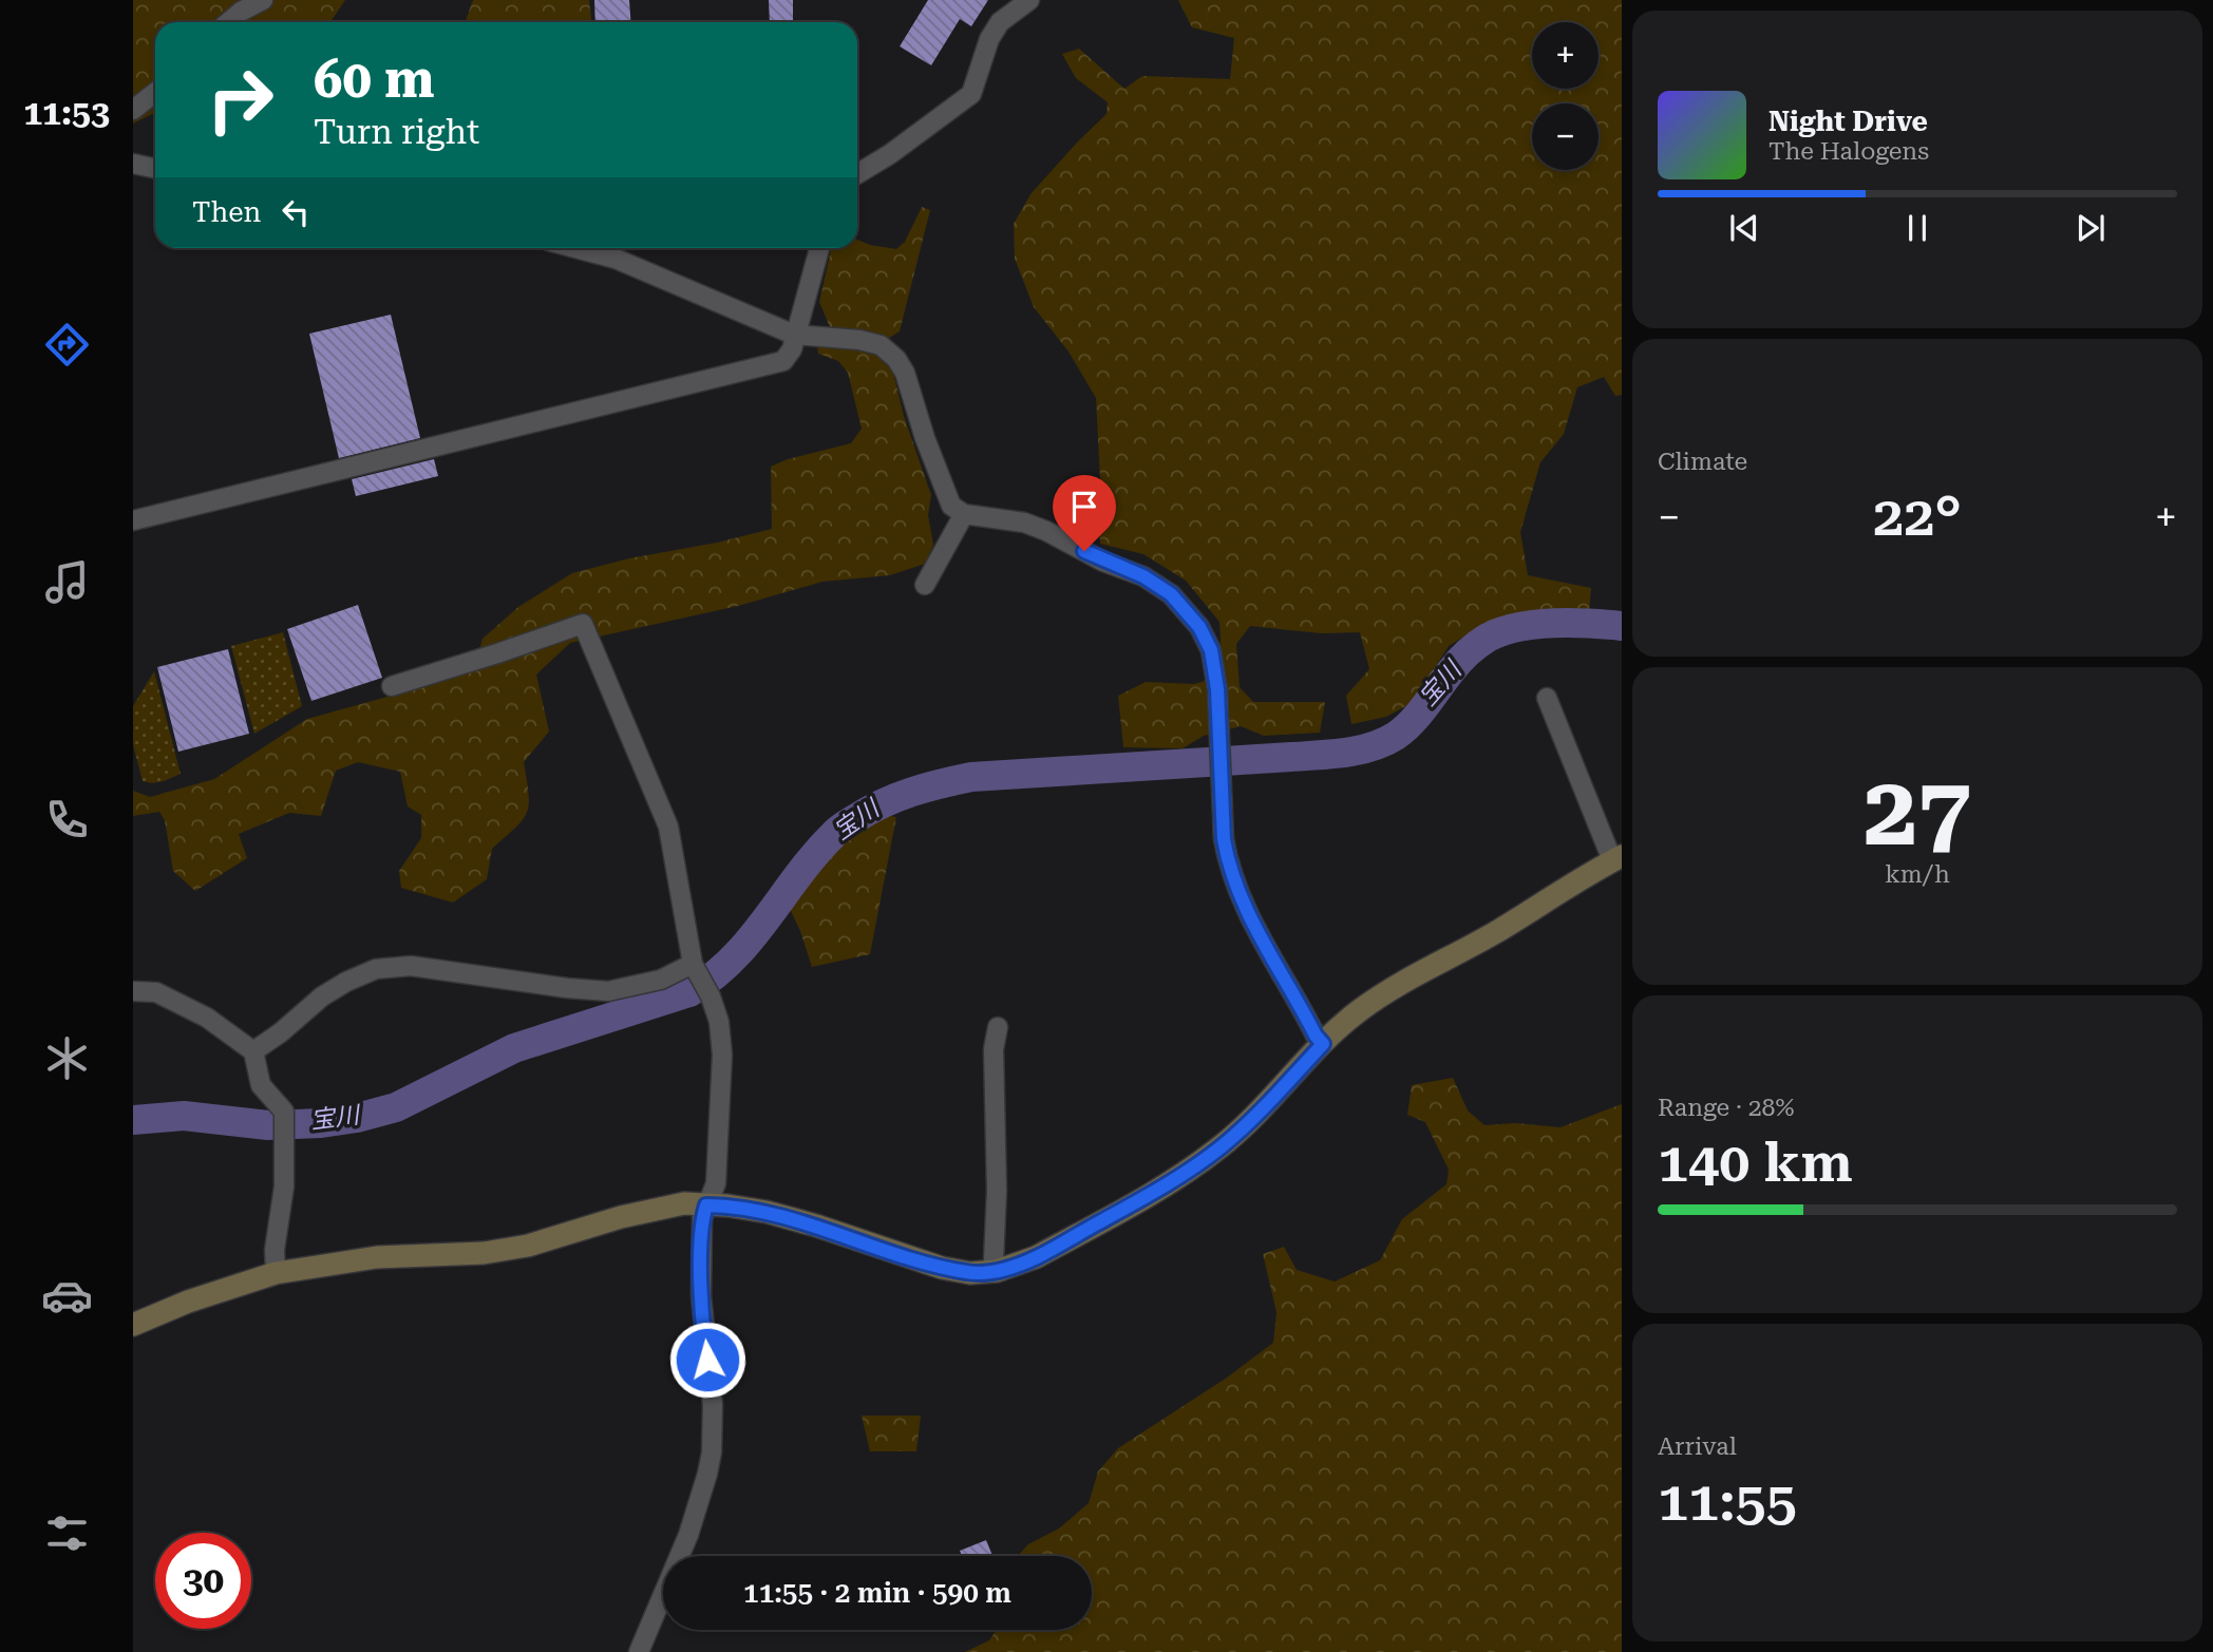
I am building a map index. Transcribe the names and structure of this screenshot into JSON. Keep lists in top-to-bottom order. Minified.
{"water":["宝川"],"page":{"tabs":"11:53","map_buttons":["+","−"],"turn":["60 m","Turn right"],"song":["Night Drive","The Halogens"],"then":"Then","tile":["Climate",["27","km/h"],["Range · 28%","140 km"],["Arrival","11:55"]],"heat":["−","22°","+"],"limit":"30","trip":"11:55 · 2 min · 590 m"}}
